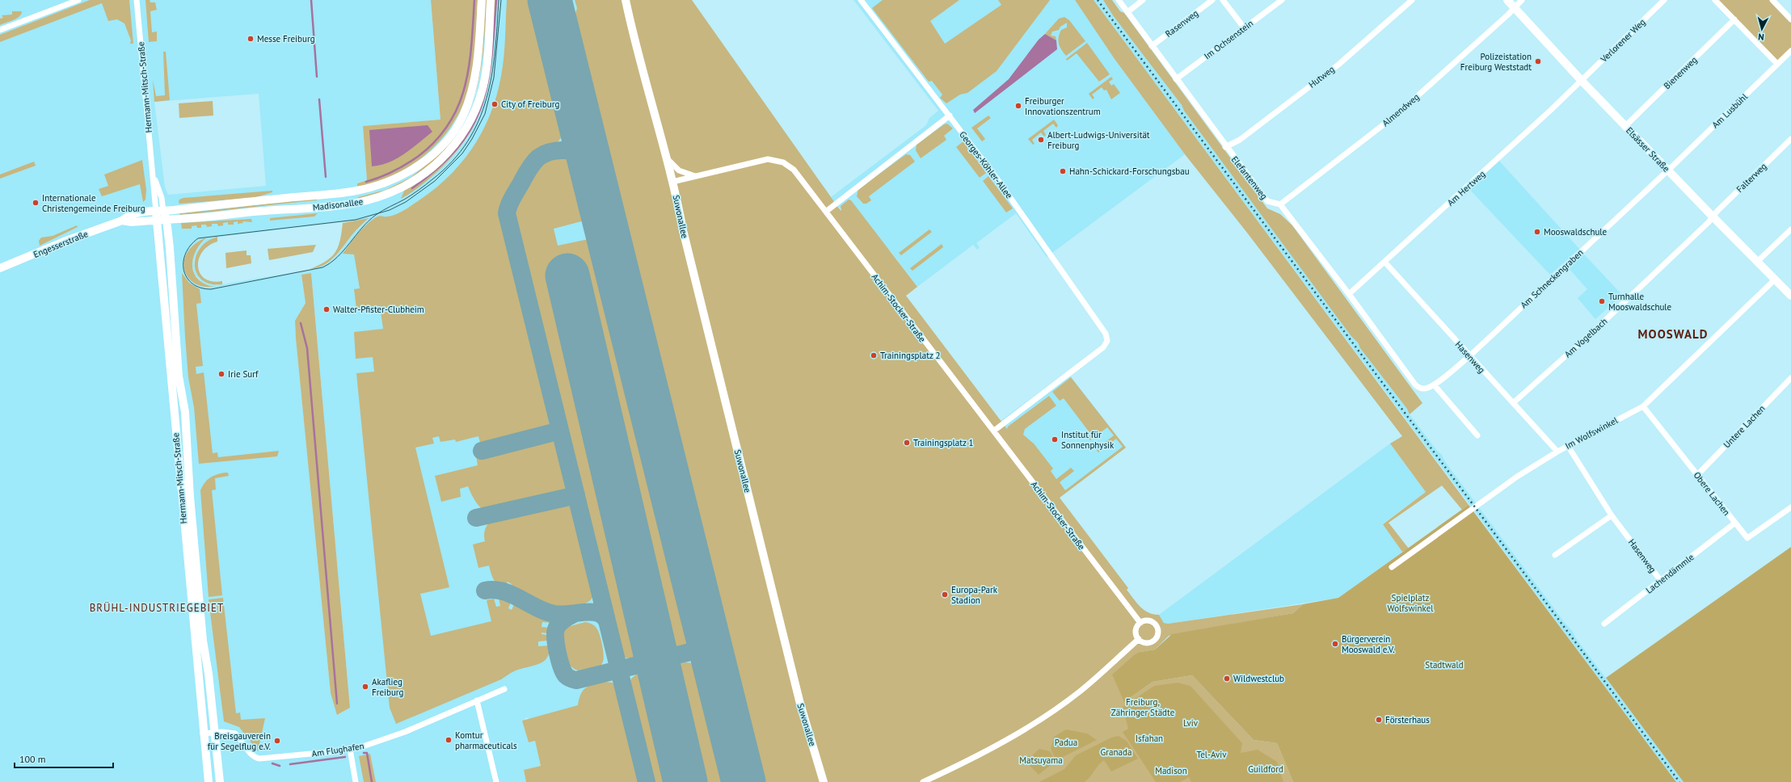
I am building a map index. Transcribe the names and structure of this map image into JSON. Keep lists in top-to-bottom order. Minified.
{"streets":{"main road":["Hermann-Mitsch-Straße","Elsässer Straße","Madisonallee","Suwonallee","Engesserstraße"],"street":["Rasenweg","Im Ochsenstein","Verlorener Weg","Bienenweg","Hutweg","Almendweg","Am Lusbühl","Georges-Köhler-Allee","Elefantenweg","Falterweg","Am Hertweg","Am Schneckengraben","Achim-Stocker-Straße","Am Vogelbach","Hasenweg","Untere Lachen","Im Wolfswinkel","Obere Lachen","Lachendämmle","Am Flughafen"]},"crossings":[["Rasenweg","Elefantenweg"],["Im Ochsenstein","Elefantenweg"],["Verlorener Weg","Elsässer Straße"],["Verlorener Weg","Am Hertweg"],["Bienenweg","Elsässer Straße"],["Hutweg","Elefantenweg"],["Hermann-Mitsch-Straße","Madisonallee"],["Hermann-Mitsch-Straße","Engesserstraße"],["Hermann-Mitsch-Straße","Am Flughafen"],["Almendweg","Elsässer Straße"],["Almendweg","Elefantenweg"],["Am Lusbühl","Elsässer Straße"],["Am Lusbühl","Am Schneckengraben"],["Elsässer Straße","Falterweg"],["Elsässer Straße","Am Hertweg"],["Elsässer Straße","Am Schneckengraben"],["Elsässer Straße","Am Vogelbach"],["Elsässer Straße","Im Wolfswinkel"],["Georges-Köhler-Allee","Achim-Stocker-Straße"],["Falterweg","Am Vogelbach"],["Am Hertweg","Am Schneckengraben"],["Am Hertweg","Hasenweg"],["Madisonallee","Engesserstraße"],["Suwonallee","Achim-Stocker-Straße"],["Am Schneckengraben","Hasenweg"],["Am Vogelbach","Hasenweg"],["Hasenweg","Im Wolfswinkel"],["Hasenweg","Lachendämmle"],["Untere Lachen","Obere Lachen"],["Im Wolfswinkel","Obere Lachen"],["Obere Lachen","Lachendämmle"]],"districts":["MOOSWALD","BRÜHL-INDUSTRIEGEBIET"],"parks":["Spielplatz Wolfswinkel","Stadtwald","Freiburg, Zähringer Städte","Lviv","Isfahan","Padua","Granada","Tel-Aviv","Matsuyama","Guildford","Madison"],"places":["Messe Freiburg","Polizeistation Freiburg Weststadt","City of Freiburg","Freiburger Innovationszentrum","Albert-Ludwigs-Universität Freiburg","Hahn-Schickard-Forschungsbau","Internationale Christengemeinde Freiburg","Mooswaldschule","Turnhalle Mooswaldschule","Walter-Pfister-Clubheim","Trainingsplatz 2","Irie Surf","Institut für Sonnenphysik","Trainingsplatz 1","Europa-Park Stadion","Bürgerverein Mooswald e.V.","Wildwestclub","Akaflieg Freiburg","Försterhaus","Komtur pharmaceuticals","Breisgauverein für Segelflug e.V."],"scale_bar":"100 m","north":"bottom"}
